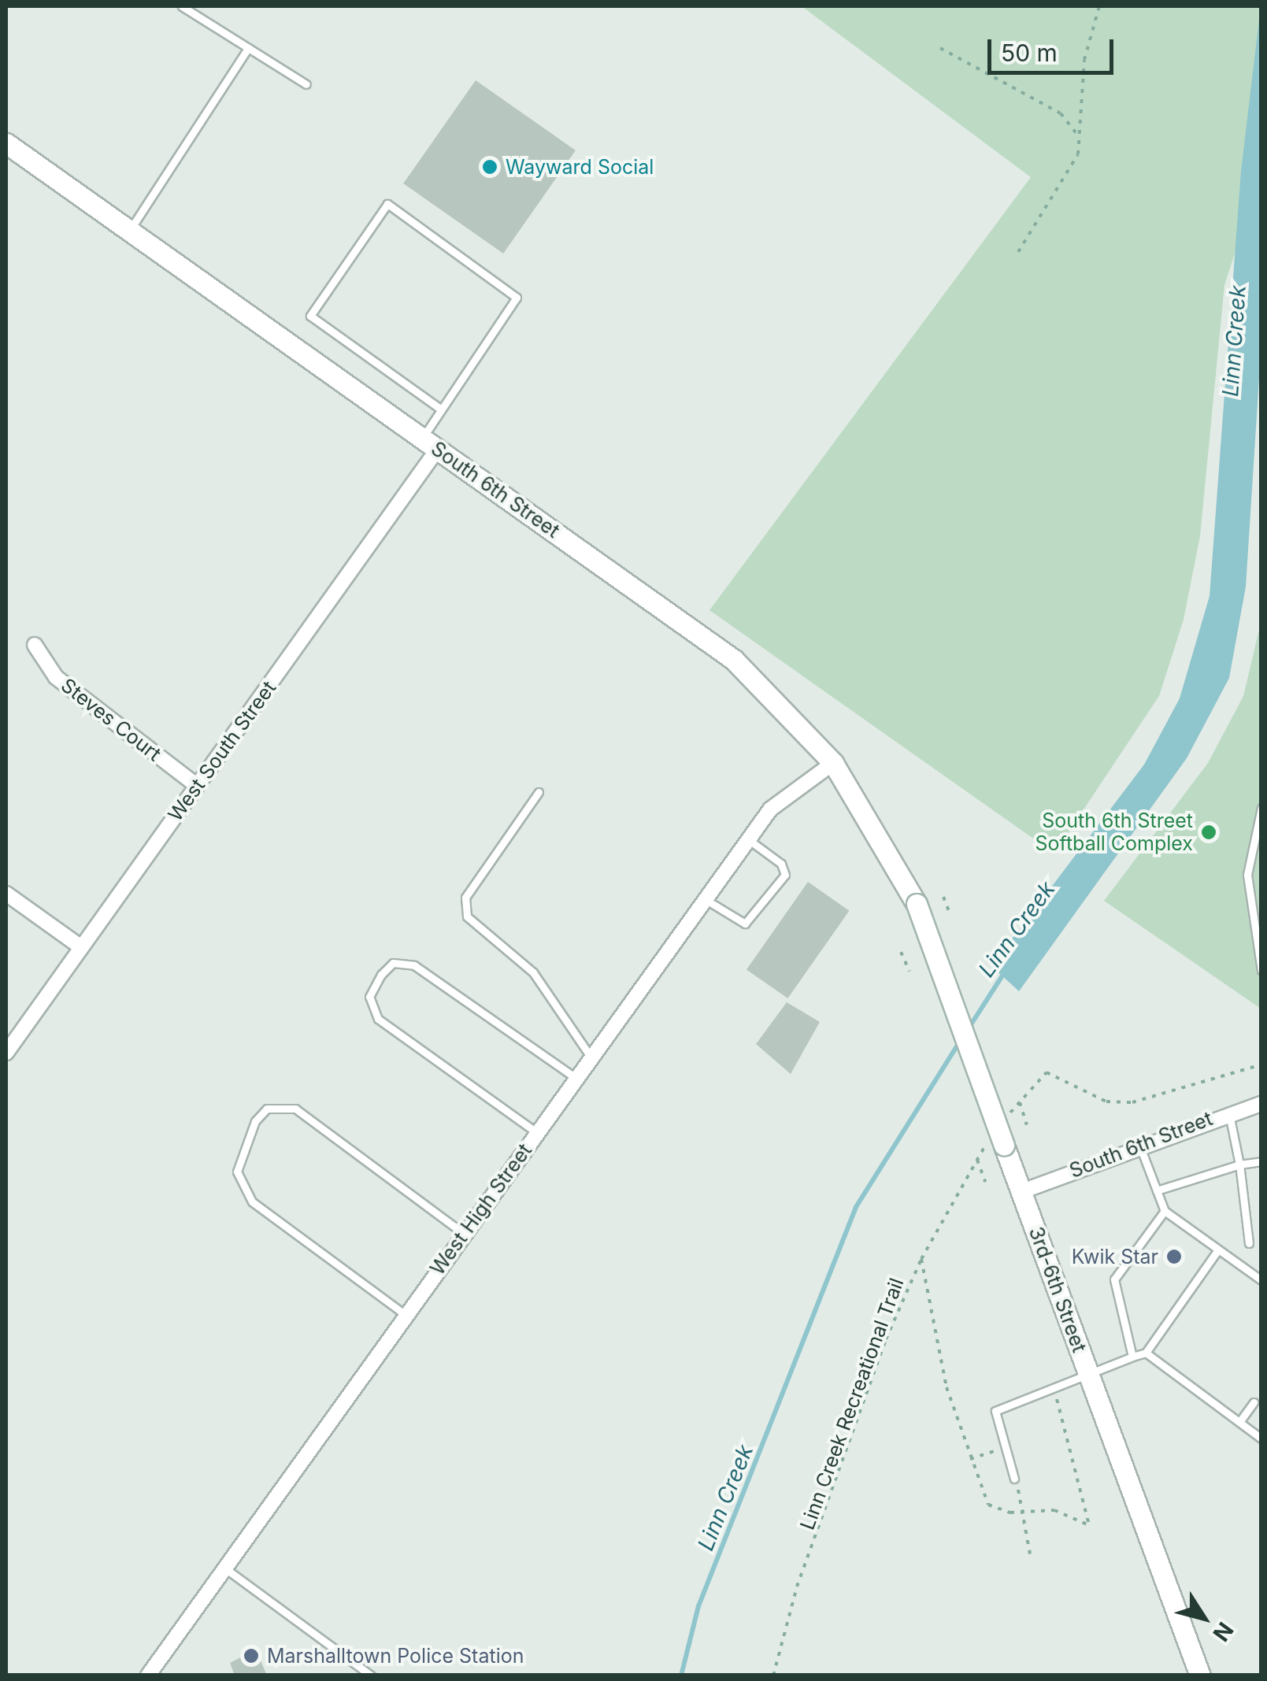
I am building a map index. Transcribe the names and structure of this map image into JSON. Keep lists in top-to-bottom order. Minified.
{"streets":{"main road":["South 6th Street","3rd-6th Street"],"street":["Steves Court","West South Street","West High Street"],"path":["Linn Creek Recreational Trail"]},"crossings":[["South 6th Street","West South Street"],["South 6th Street","West High Street"],["South 6th Street","3rd-6th Street"],["Steves Court","West South Street"],["3rd-6th Street","Linn Creek Recreational Trail"]],"water":["Linn Creek"],"places":["Wayward Social","South 6th Street Softball Complex","Kwik Star","Marshalltown Police Station"],"scale_bar":"50 m","north":"bottom right"}
